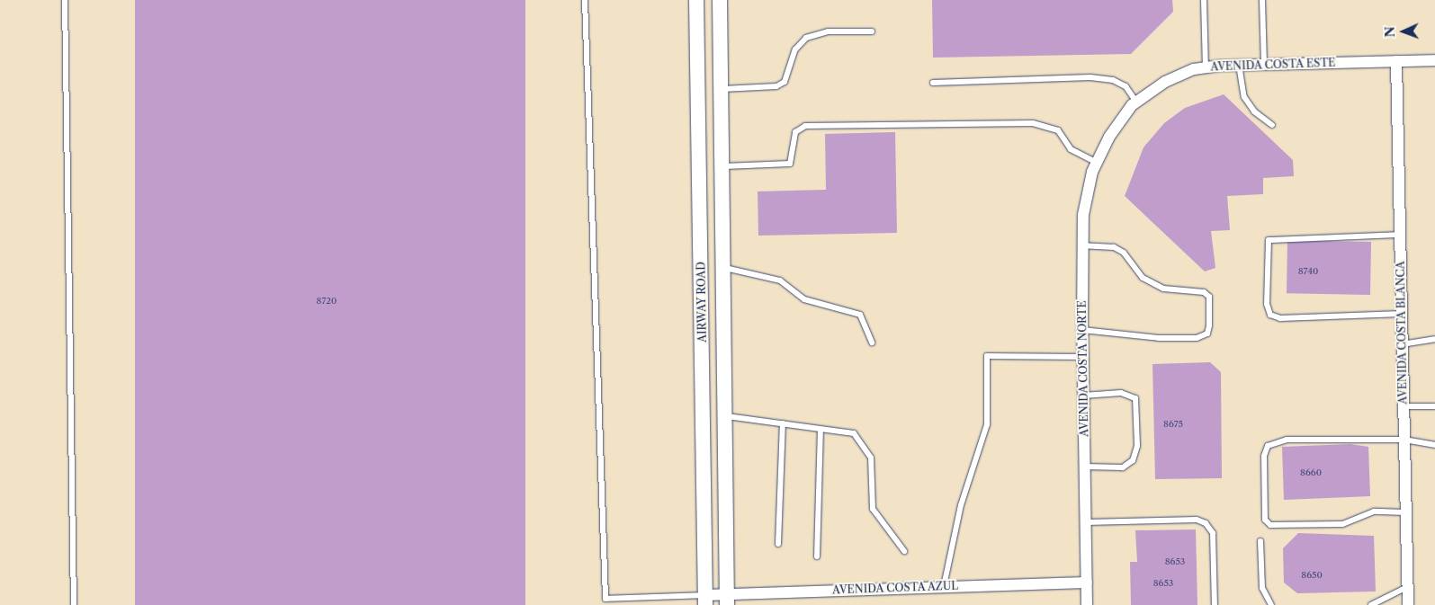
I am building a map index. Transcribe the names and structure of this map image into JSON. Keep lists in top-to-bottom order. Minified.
{"streets":{"street":["AVENIDA COSTA ESTE","AIRWAY ROAD","AVENIDA COSTA BLANCA","AVENIDA COSTA NORTE","AVENIDA COSTA AZUL"]},"crossings":[["AVENIDA COSTA ESTE","AVENIDA COSTA BLANCA"],["AVENIDA COSTA ESTE","AVENIDA COSTA NORTE"],["AIRWAY ROAD","AVENIDA COSTA AZUL"],["AVENIDA COSTA NORTE","AVENIDA COSTA AZUL"]],"house_numbers":["8740","8720","8675","8660","8653","8650","8653"],"north":"left"}
